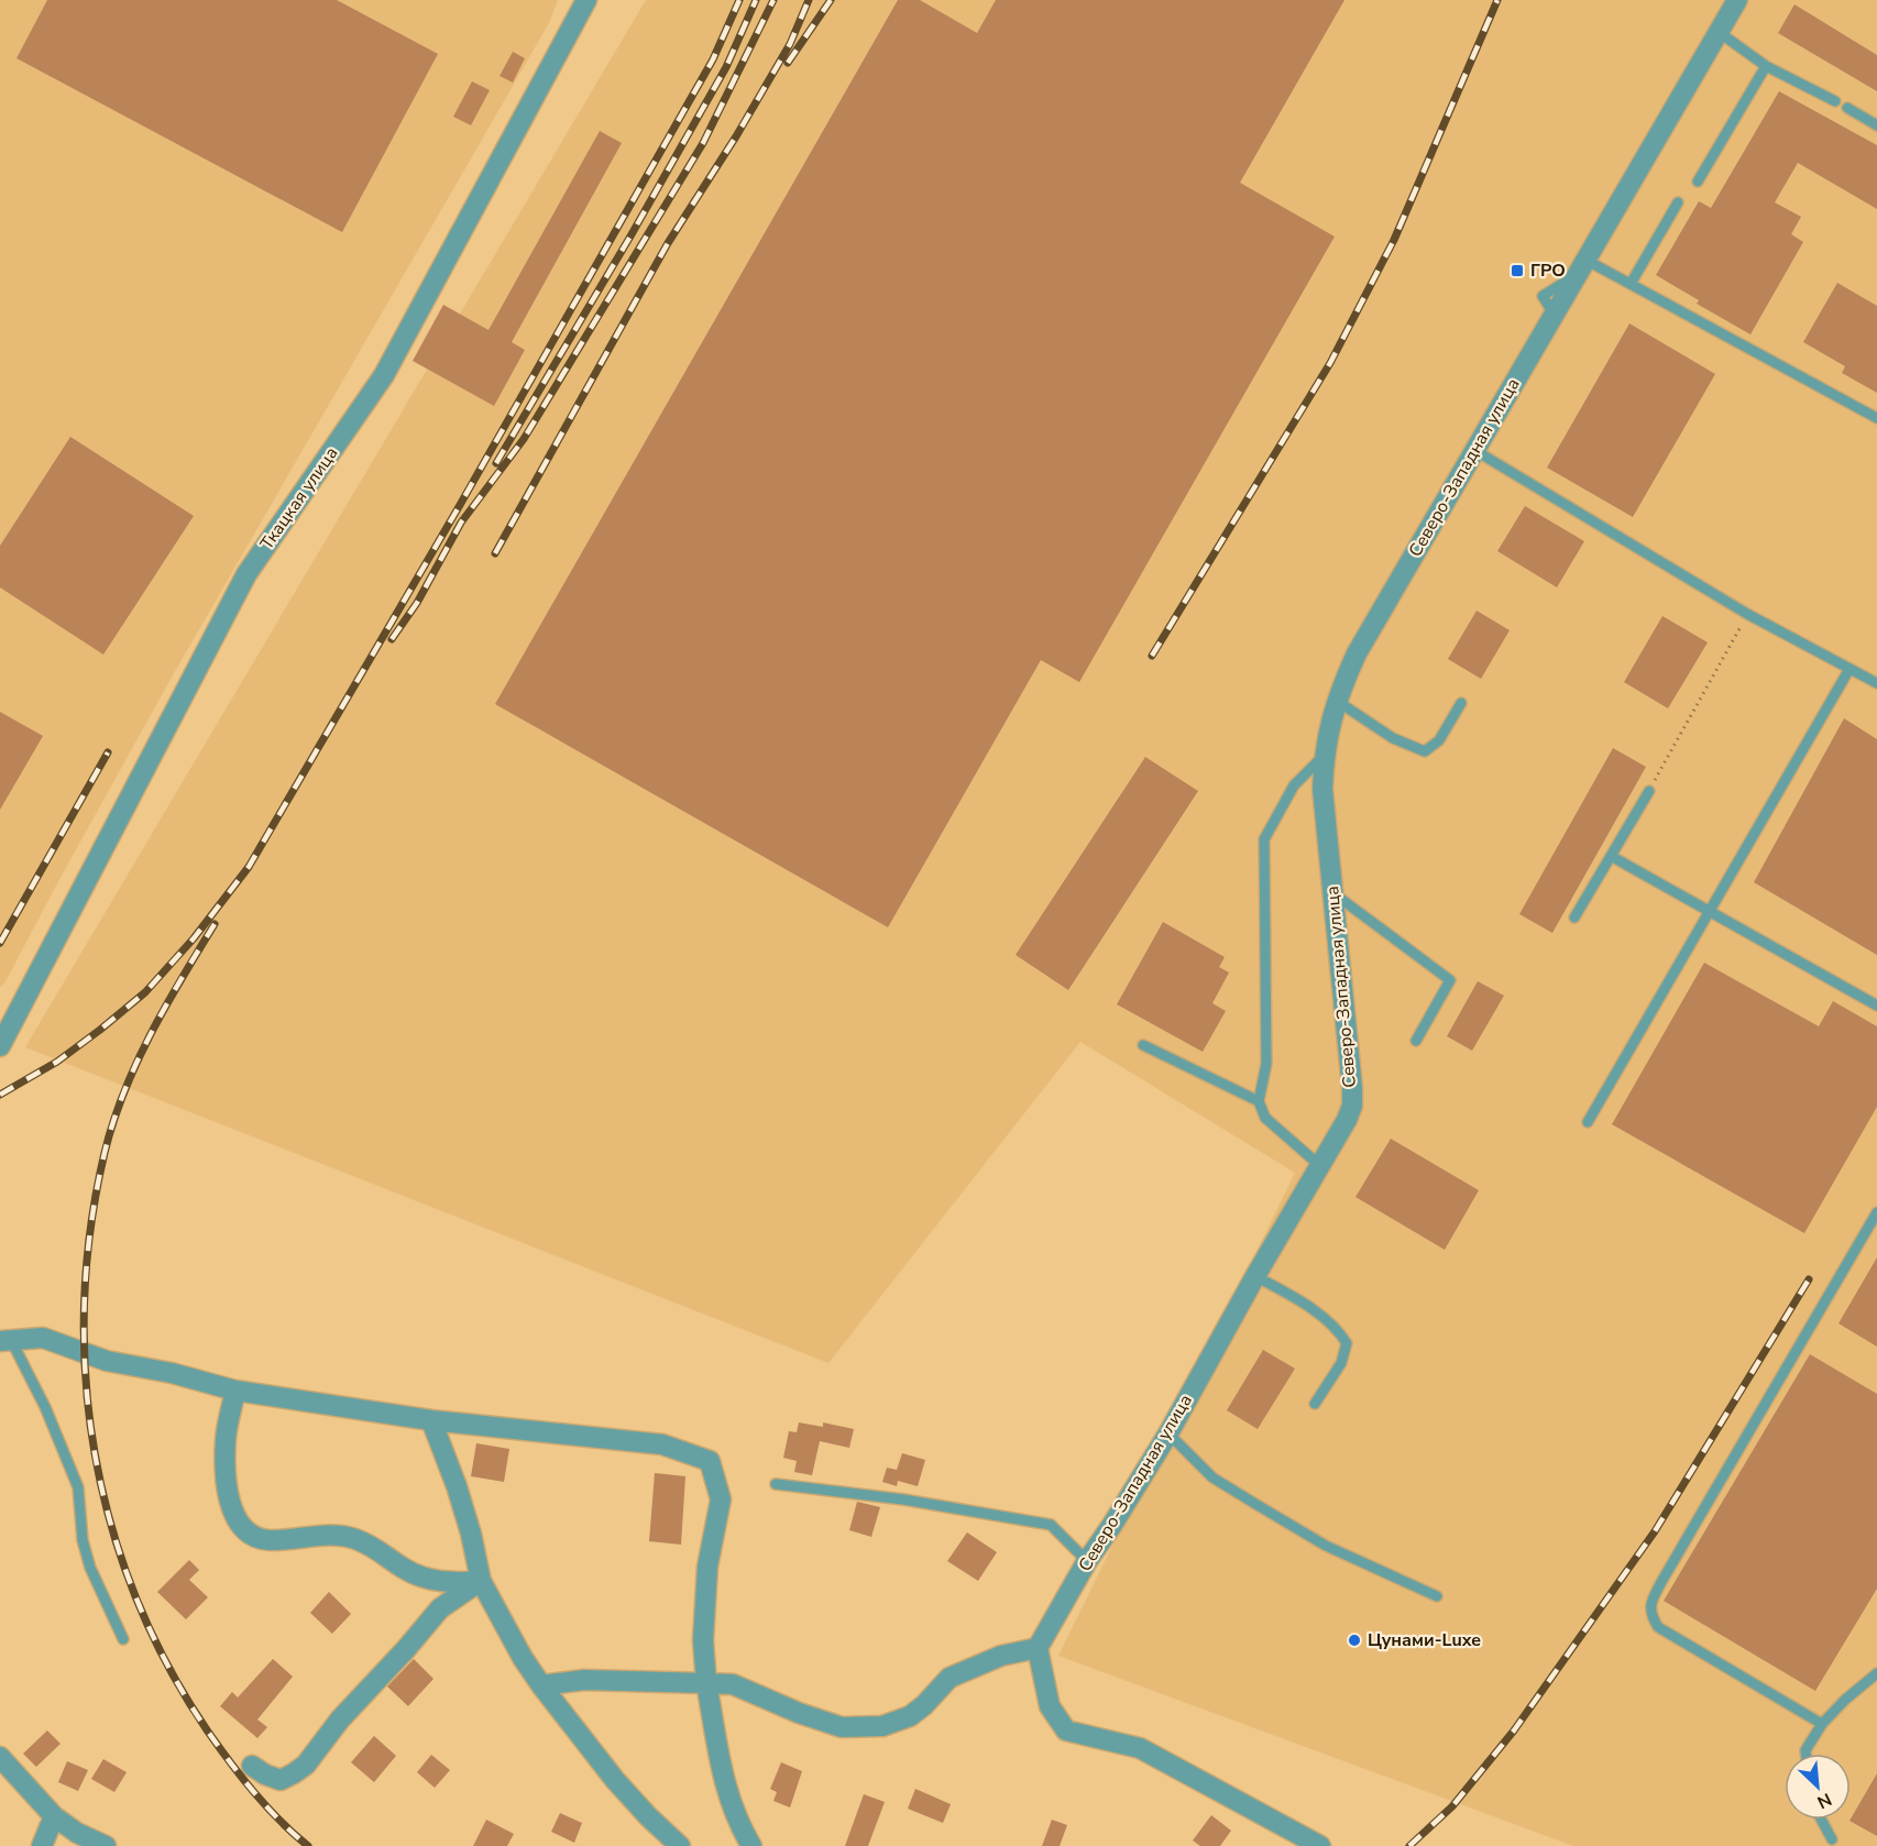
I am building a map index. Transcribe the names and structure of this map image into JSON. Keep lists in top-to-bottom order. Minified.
{"streets":{"street":["Северо-Западная улица","Ткацкая улица"]},"places":{"transit":["ГРО"],"other":["Цунами-Luxe"]},"north":"bottom right"}
